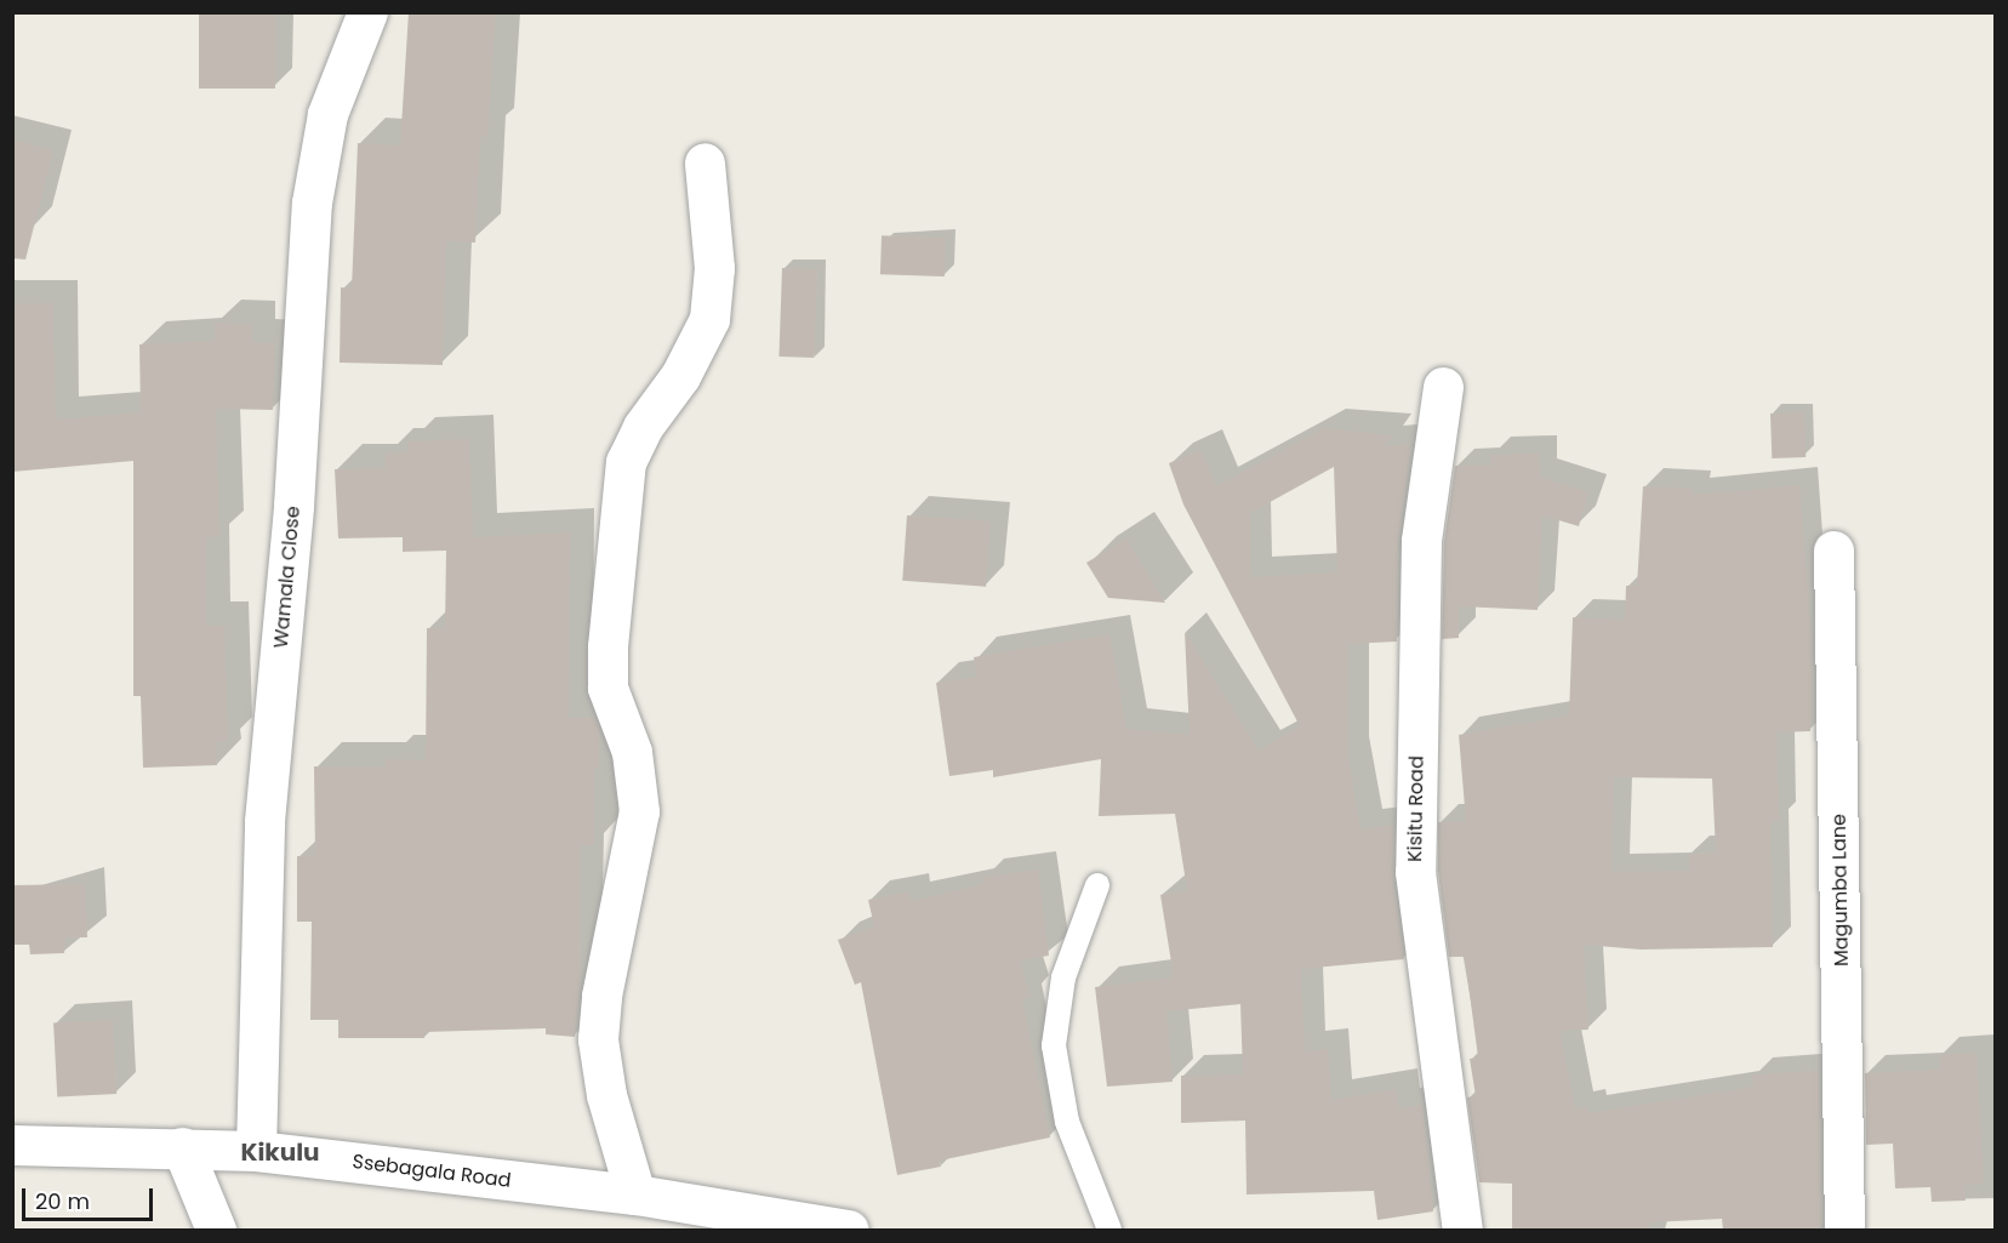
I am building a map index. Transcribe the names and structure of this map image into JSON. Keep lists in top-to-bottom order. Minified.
{"streets":{"street":["Wamala Close","Kisitu Road","Magumba Lane","Ssebagala Road"]},"crossings":[["Wamala Close","Ssebagala Road"]],"districts":["Kikulu"],"scale_bar":"20 m"}
